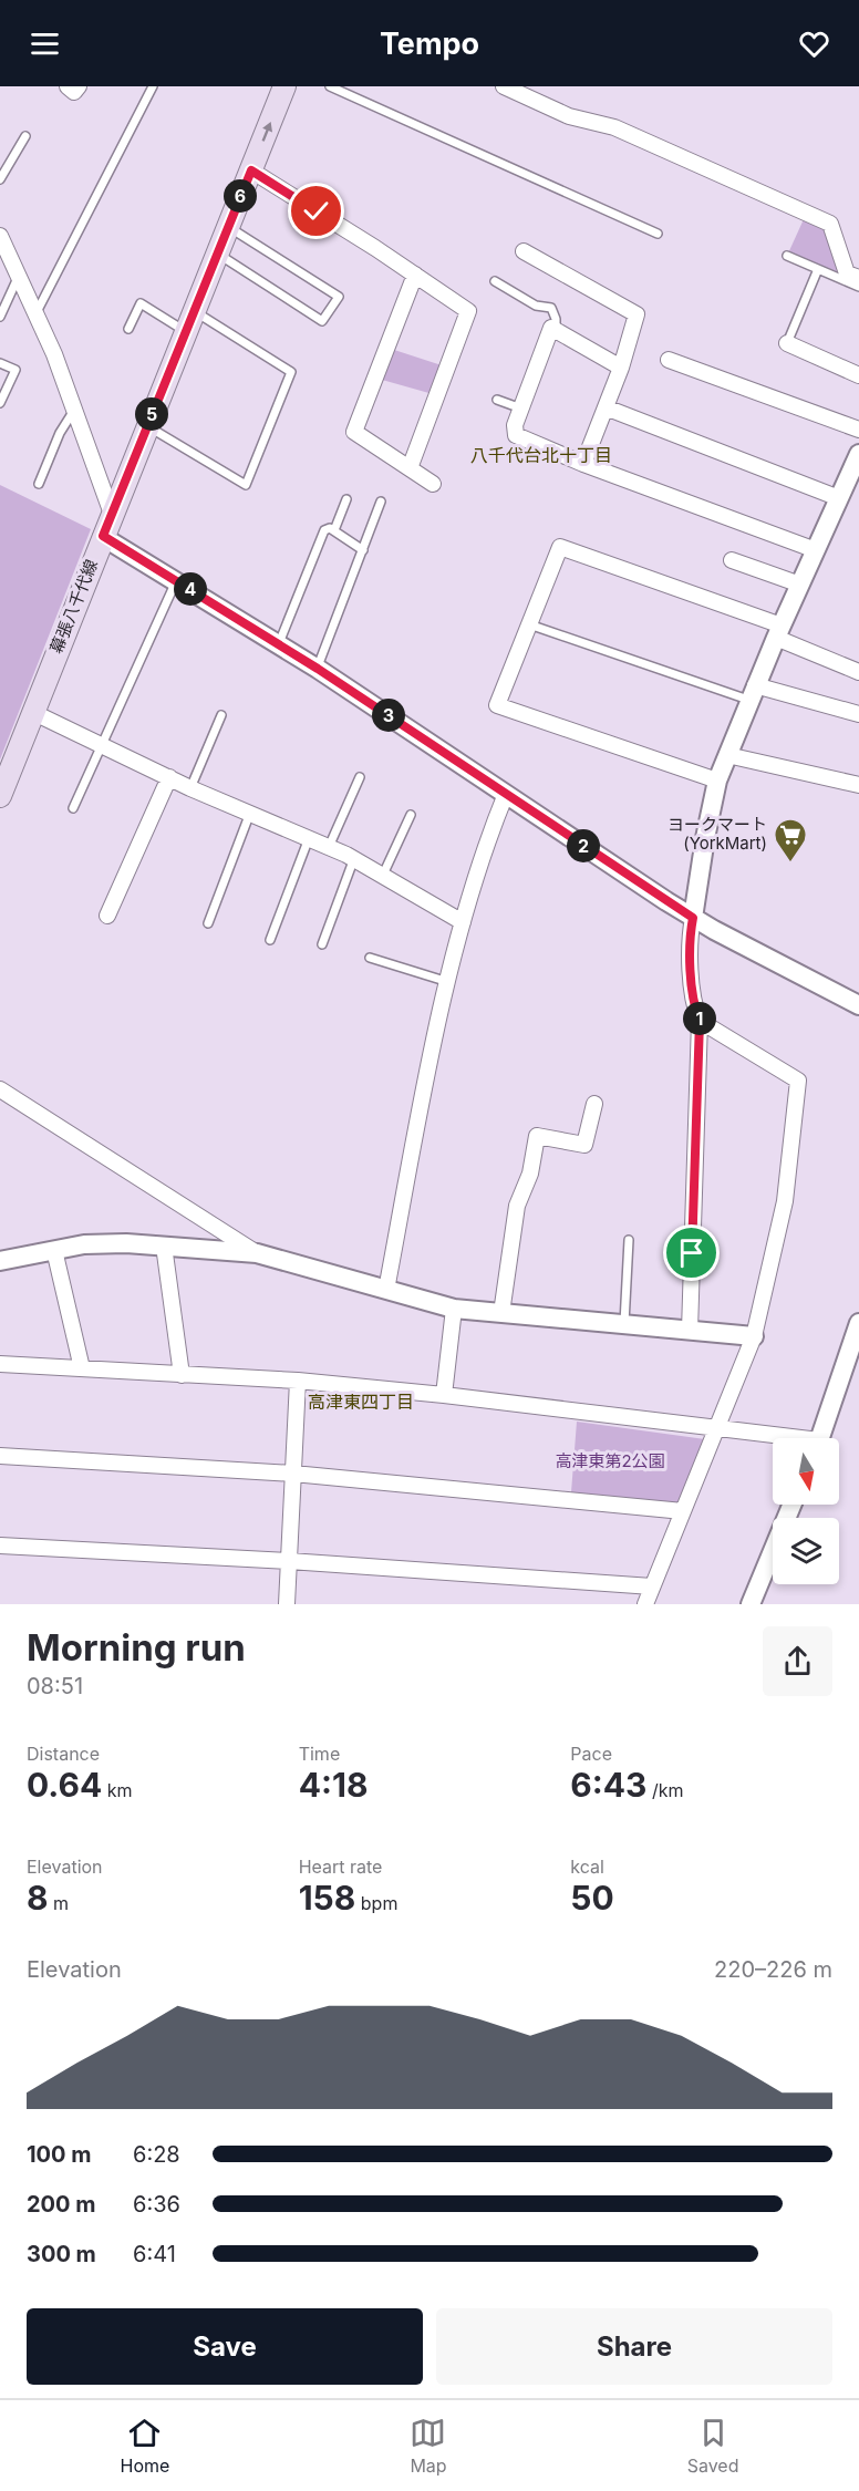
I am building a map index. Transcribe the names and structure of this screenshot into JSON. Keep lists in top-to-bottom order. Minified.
{"streets":{"main road":["幕張八千代線"]},"districts":["八千代台北十丁目","高津東四丁目"],"parks":["高津東第2公園"],"places":{"supermarket":["ヨークマート (YorkMart)"]},"north":"bottom","page":{"header":"Tempo","pins":["6","5","4","3","2","1"],"heading":["Morning run","08:51"],"stats":[["Distance","0.64 km"],["Time","4:18"],["Pace","6:43 /km"],["Elevation","8 m"],["Heart rate","158 bpm"],["kcal","50"]],"chart":["Elevation","220–226 m"],"list":[{"name":"100 m","note":"6:28"},{"name":"200 m","note":"6:36"},{"name":"300 m","note":"6:41"}],"buttons":["Save","Share"],"tabs":["Home","Map","Saved"]}}
